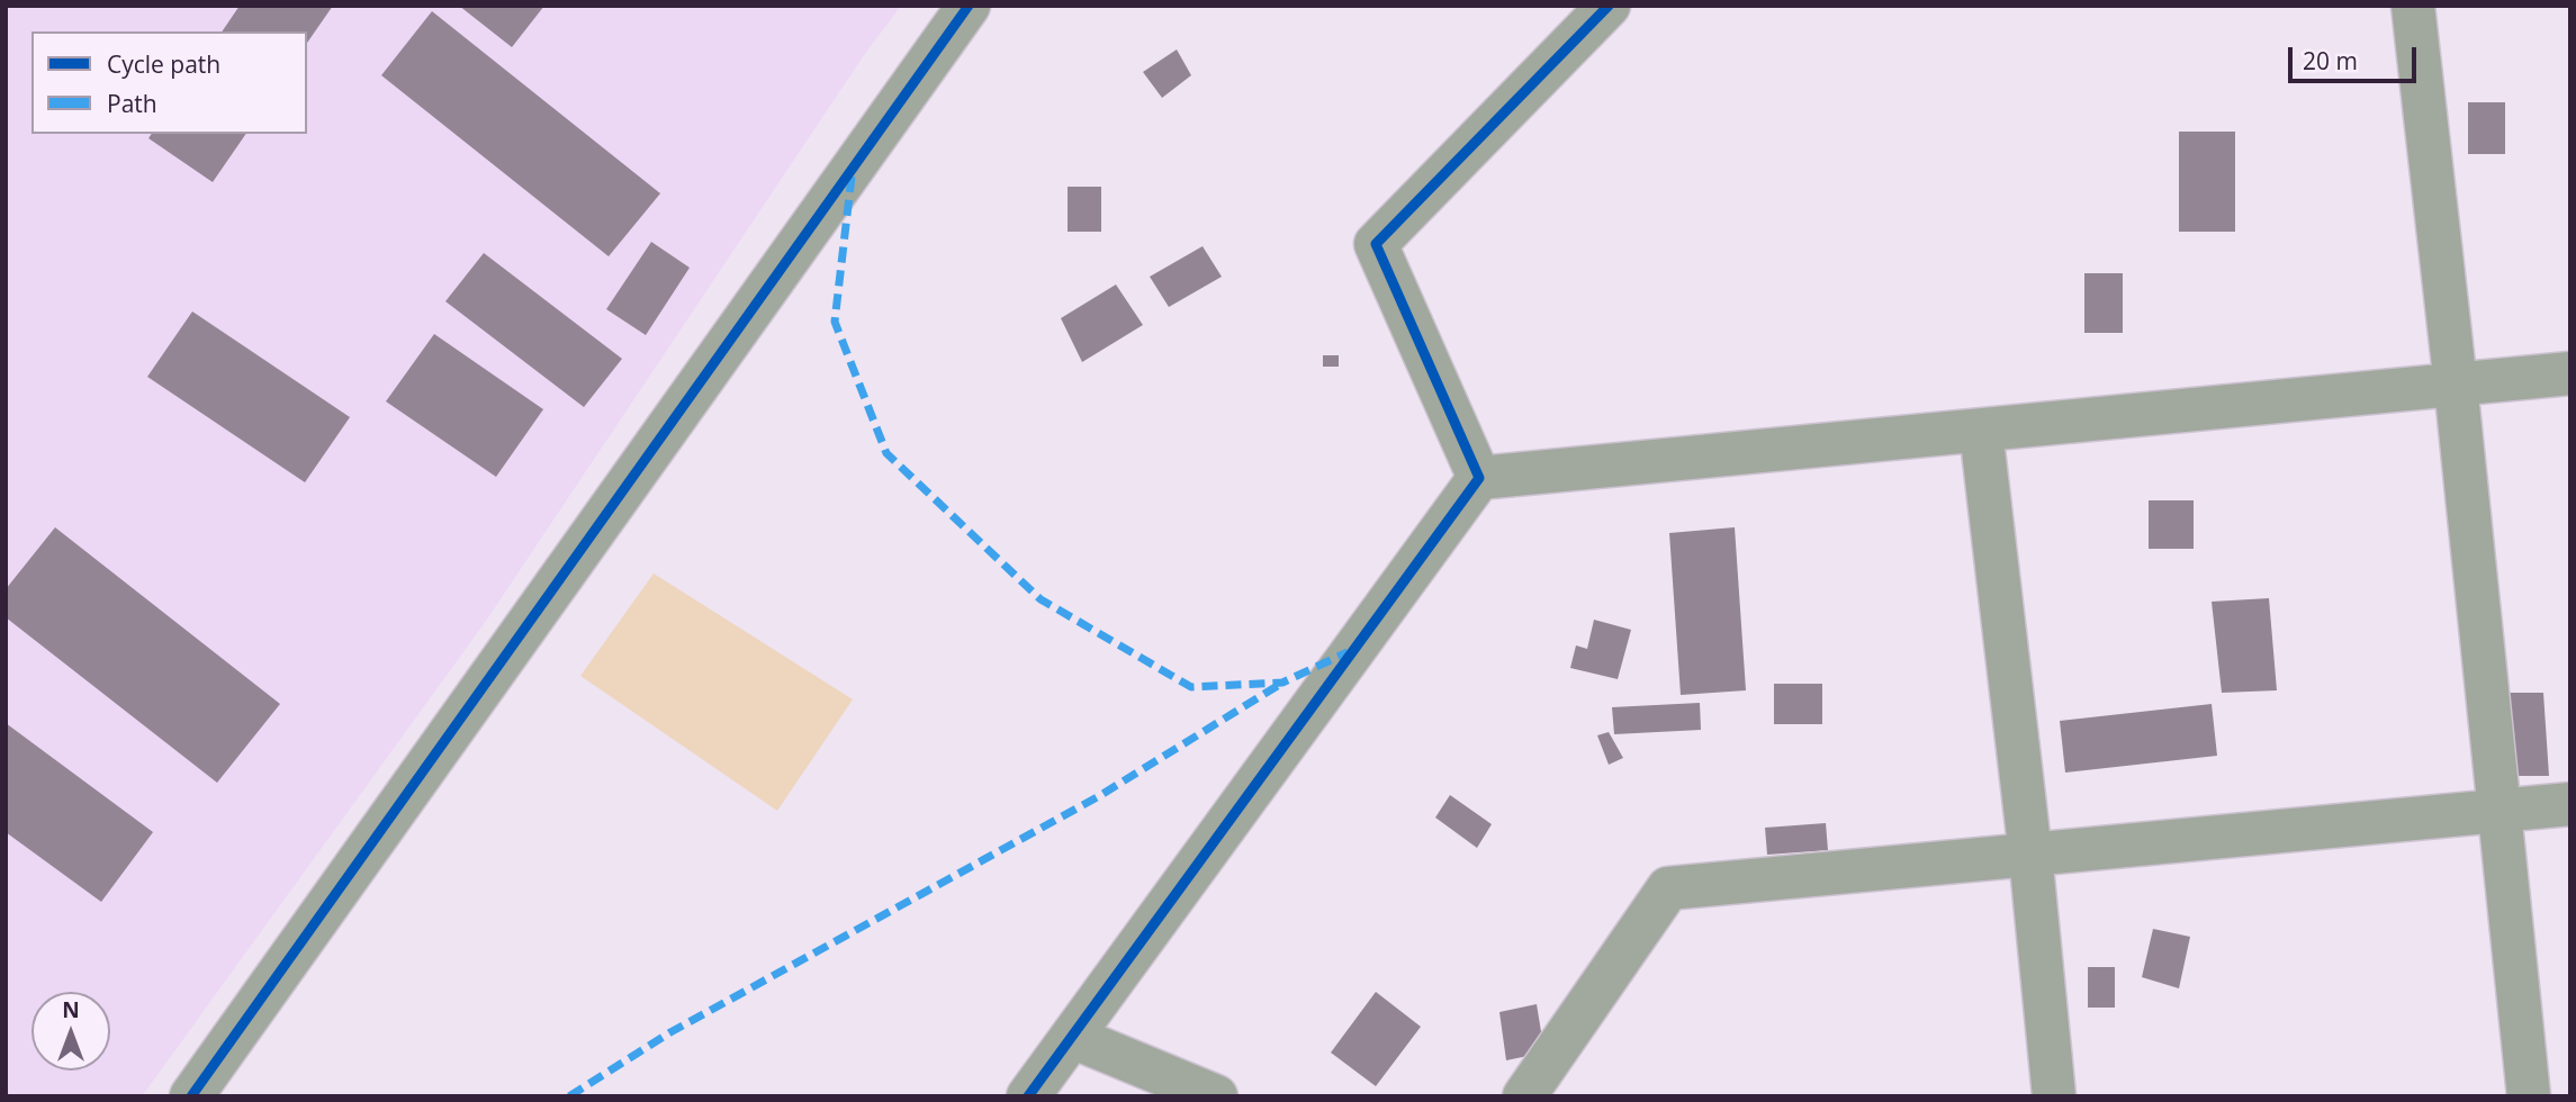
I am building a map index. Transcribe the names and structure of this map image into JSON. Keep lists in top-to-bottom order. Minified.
{"legend":["Cycle path","Path"],"scale_bar":"20 m","north":"top"}
